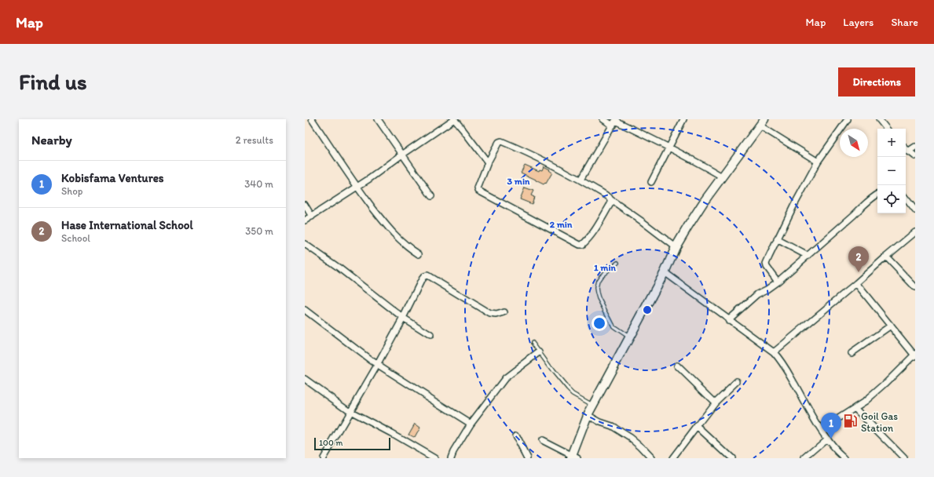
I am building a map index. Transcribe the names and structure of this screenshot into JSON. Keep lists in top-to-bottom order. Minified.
{"places":{"fuel station":["Goil Gas Station"]},"scale_bar":"100 m","north":"bottom right","page":{"header":"Map","nav":["Map","Layers","Share"],"buttons":"Directions","title":"Find us","heading":["Nearby","2 results"],"map_buttons":["+","−"],"list":[{"mark":"1","name":"Kobisfama Ventures","note":"Shop","value":"340 m"},{"mark":"2","name":"Hase International School","note":"School","value":"350 m"}],"pins":["2","1"],"scale":"100 m"},"rings":["3 min","2 min","1 min"]}
